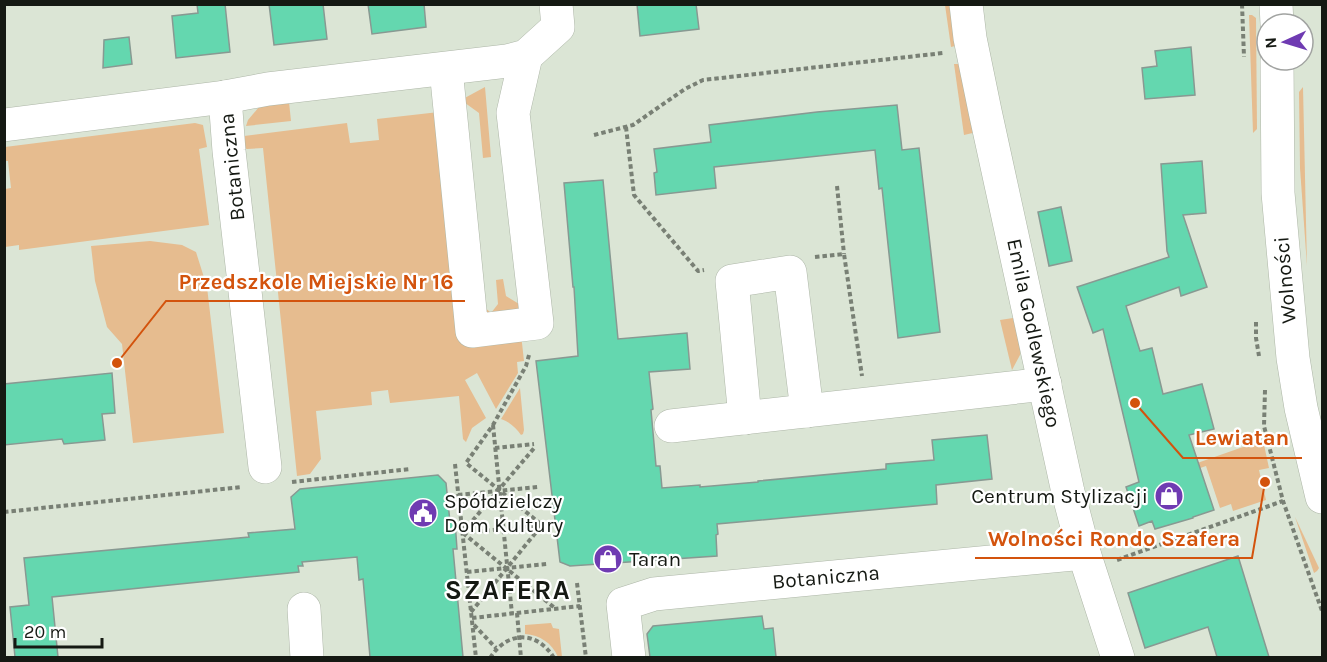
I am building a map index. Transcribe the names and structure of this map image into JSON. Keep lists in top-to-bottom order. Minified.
{"streets":{"street":["Botaniczna","Wolności","Emila Godlewskiego"]},"crossings":[["Botaniczna","Emila Godlewskiego"]],"districts":["SZAFERA"],"places":{"other":["Przedszkole Miejskie Nr 16","Lewiatan","Wolności Rondo Szafera"],"shop":["Centrum Stylizacji","Taran"],"public building":["Spółdzielczy Dom Kultury"]},"scale_bar":"20 m","north":"left"}
